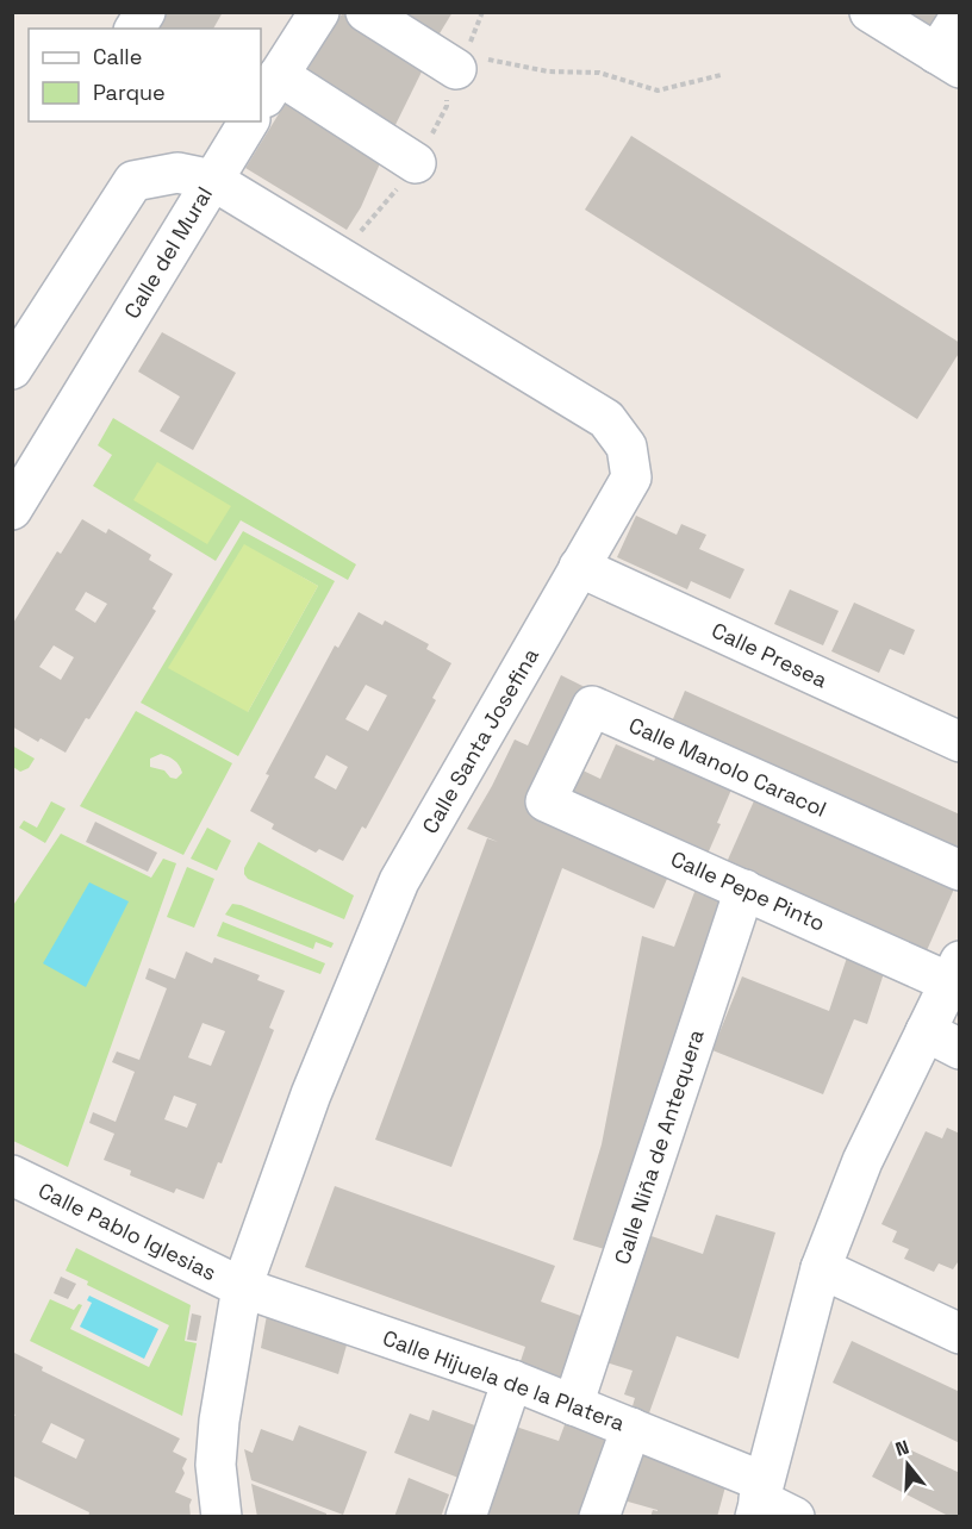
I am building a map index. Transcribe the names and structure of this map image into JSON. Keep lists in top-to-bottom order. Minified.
{"streets":{"street":["Calle del Mural","Calle Presea","Calle Santa Josefina","Calle Manolo Caracol","Calle Pepe Pinto","Calle Niña de Antequera","Calle Pablo Iglesias","Calle Hijuela de la Platera"]},"crossings":[["Calle del Mural","Calle Santa Josefina"],["Calle Presea","Calle Santa Josefina"],["Calle Santa Josefina","Calle Pablo Iglesias"],["Calle Santa Josefina","Calle Hijuela de la Platera"],["Calle Manolo Caracol","Calle Pepe Pinto"],["Calle Pepe Pinto","Calle Niña de Antequera"],["Calle Niña de Antequera","Calle Hijuela de la Platera"],["Calle Pablo Iglesias","Calle Hijuela de la Platera"]],"legend":["Calle","Parque"],"north":"top"}
